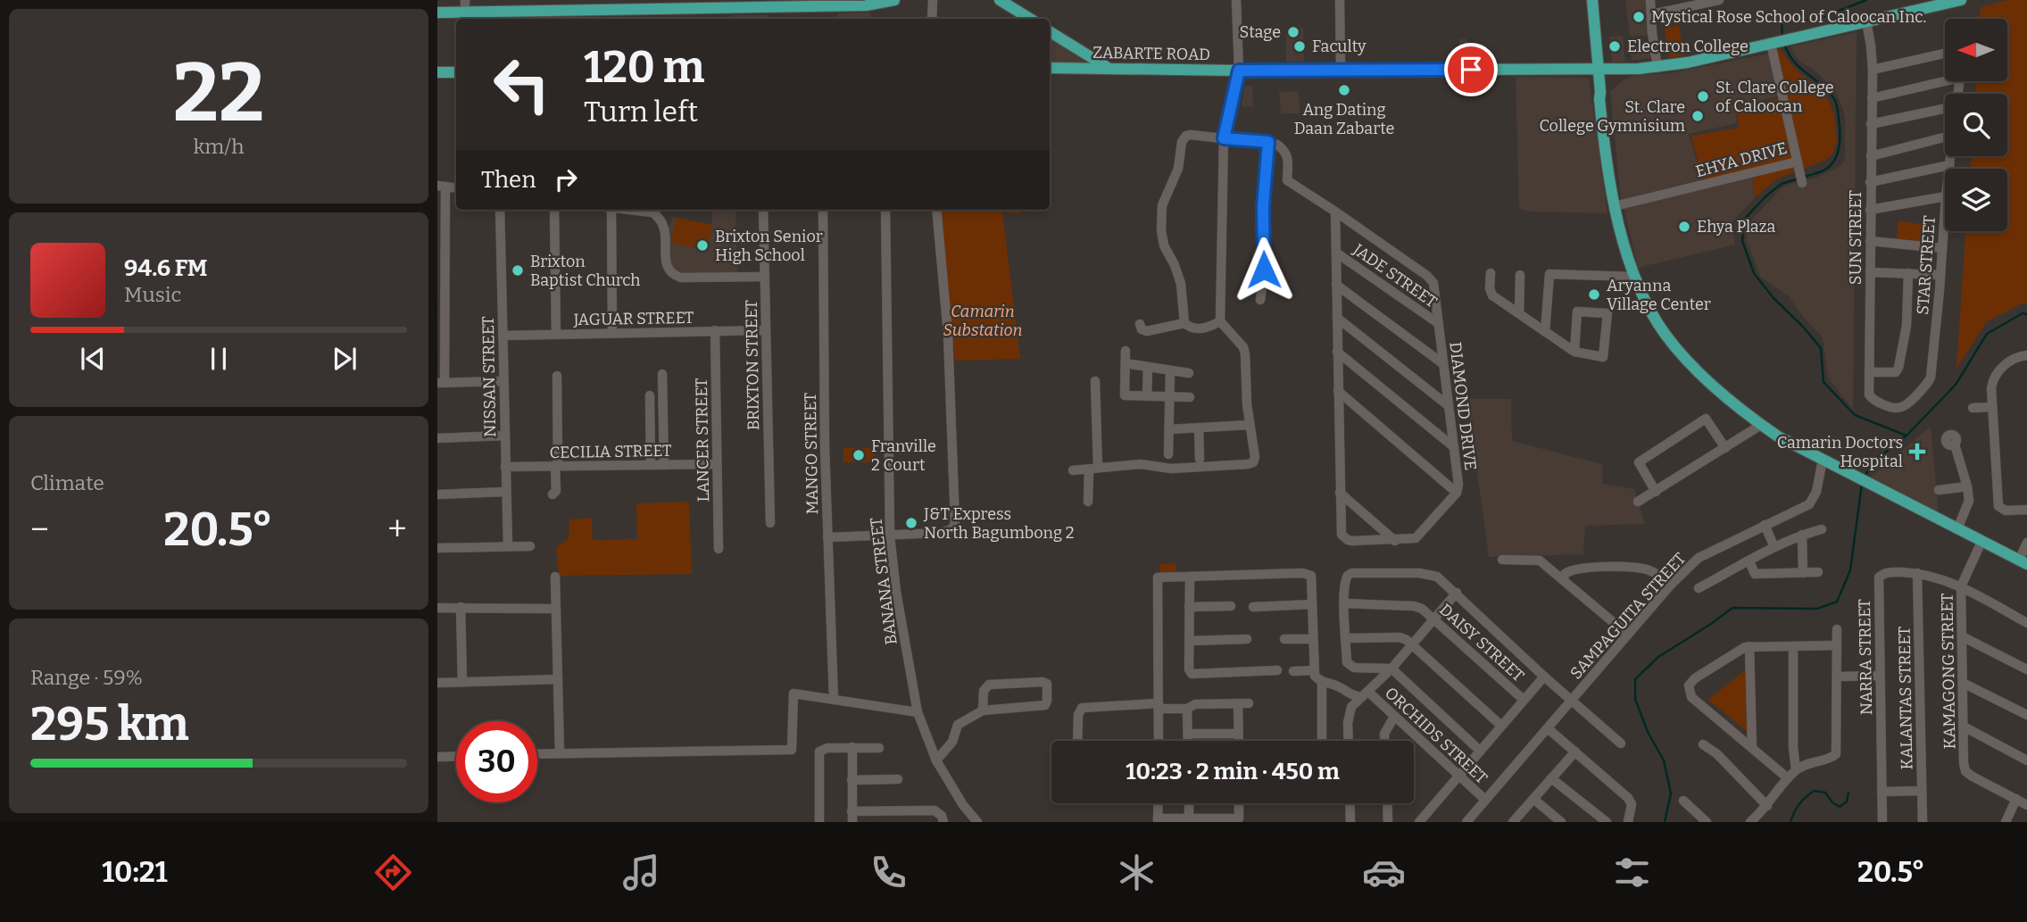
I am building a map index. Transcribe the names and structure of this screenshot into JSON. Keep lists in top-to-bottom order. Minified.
{"streets":{"main road":["ZABARTE ROAD"],"street":["EHYA DRIVE","SUN STREET","STAR STREET","JADE STREET","JAGUAR STREET","BRIXTON STREET","NISSAN STREET","DIAMOND DRIVE","LANCER STREET","CECILIA STREET","MANGO STREET","BANANA STREET","SAMPAGUITA STREET","DAISY STREET","NARRA STREET","KAMAGONG STREET","KALANTAS STREET","ORCHIDS STREET"]},"crossings":[["ZABARTE ROAD","EHYA DRIVE"],["ZABARTE ROAD","SUN STREET"],["SUN STREET","STAR STREET"],["JADE STREET","DIAMOND DRIVE"],["JAGUAR STREET","BRIXTON STREET"],["JAGUAR STREET","NISSAN STREET"],["JAGUAR STREET","LANCER STREET"],["NISSAN STREET","CECILIA STREET"],["LANCER STREET","CECILIA STREET"],["SAMPAGUITA STREET","ORCHIDS STREET"],["NARRA STREET","KAMAGONG STREET"],["NARRA STREET","KALANTAS STREET"]],"parks":["Camarin Substation"],"places":{"other":["Mystical Rose School of Caloocan Inc.","Stage","Faculty","Electron College","Ang Dating Daan Zabarte","St. Clare College of Caloocan","St. Clare College Gymnisium","Ehya Plaza","Brixton Senior High School","Brixton Baptist Church","Aryanna Village Center","Franville 2 Court","J&T Express North Bagumbong 2"],"health":["Camarin Doctors Hospital"]},"north":"left","page":{"tile":[["22","km/h"],"Climate",["Range · 59%","295 km"]],"turn":["120 m","Turn left"],"then":"Then","song":["94.6 FM","Music"],"heat":["−","20.5°","+"],"limit":"30","trip":"10:23 · 2 min · 450 m","tabs":["10:21","20.5°"]}}
